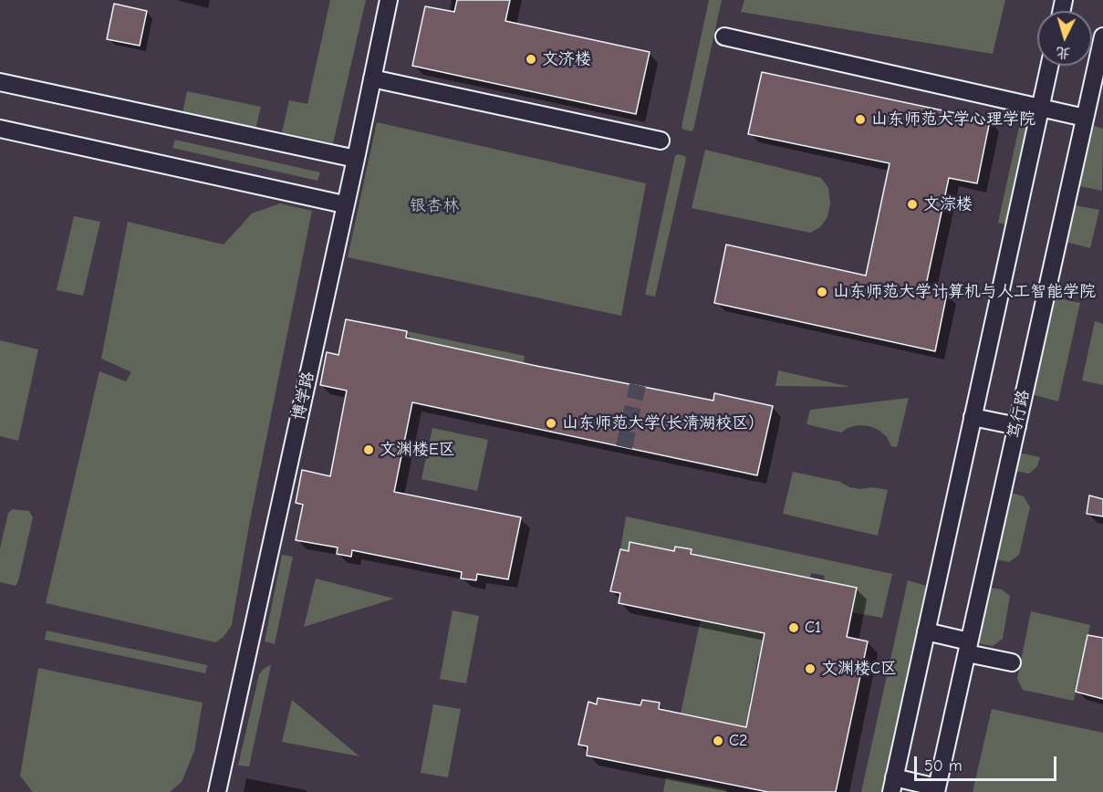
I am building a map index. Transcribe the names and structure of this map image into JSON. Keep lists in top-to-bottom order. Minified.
{"streets":{"street":["博学路","笃行路"]},"parks":["银杏林"],"places":["文济楼","山东师范大学心理学院","文淙楼","山东师范大学计算机与人工智能学院","山东师范大学(长清湖校区)","文渊楼E区","C1","文渊楼C区","C2"],"scale_bar":"50 m","north":"bottom"}
